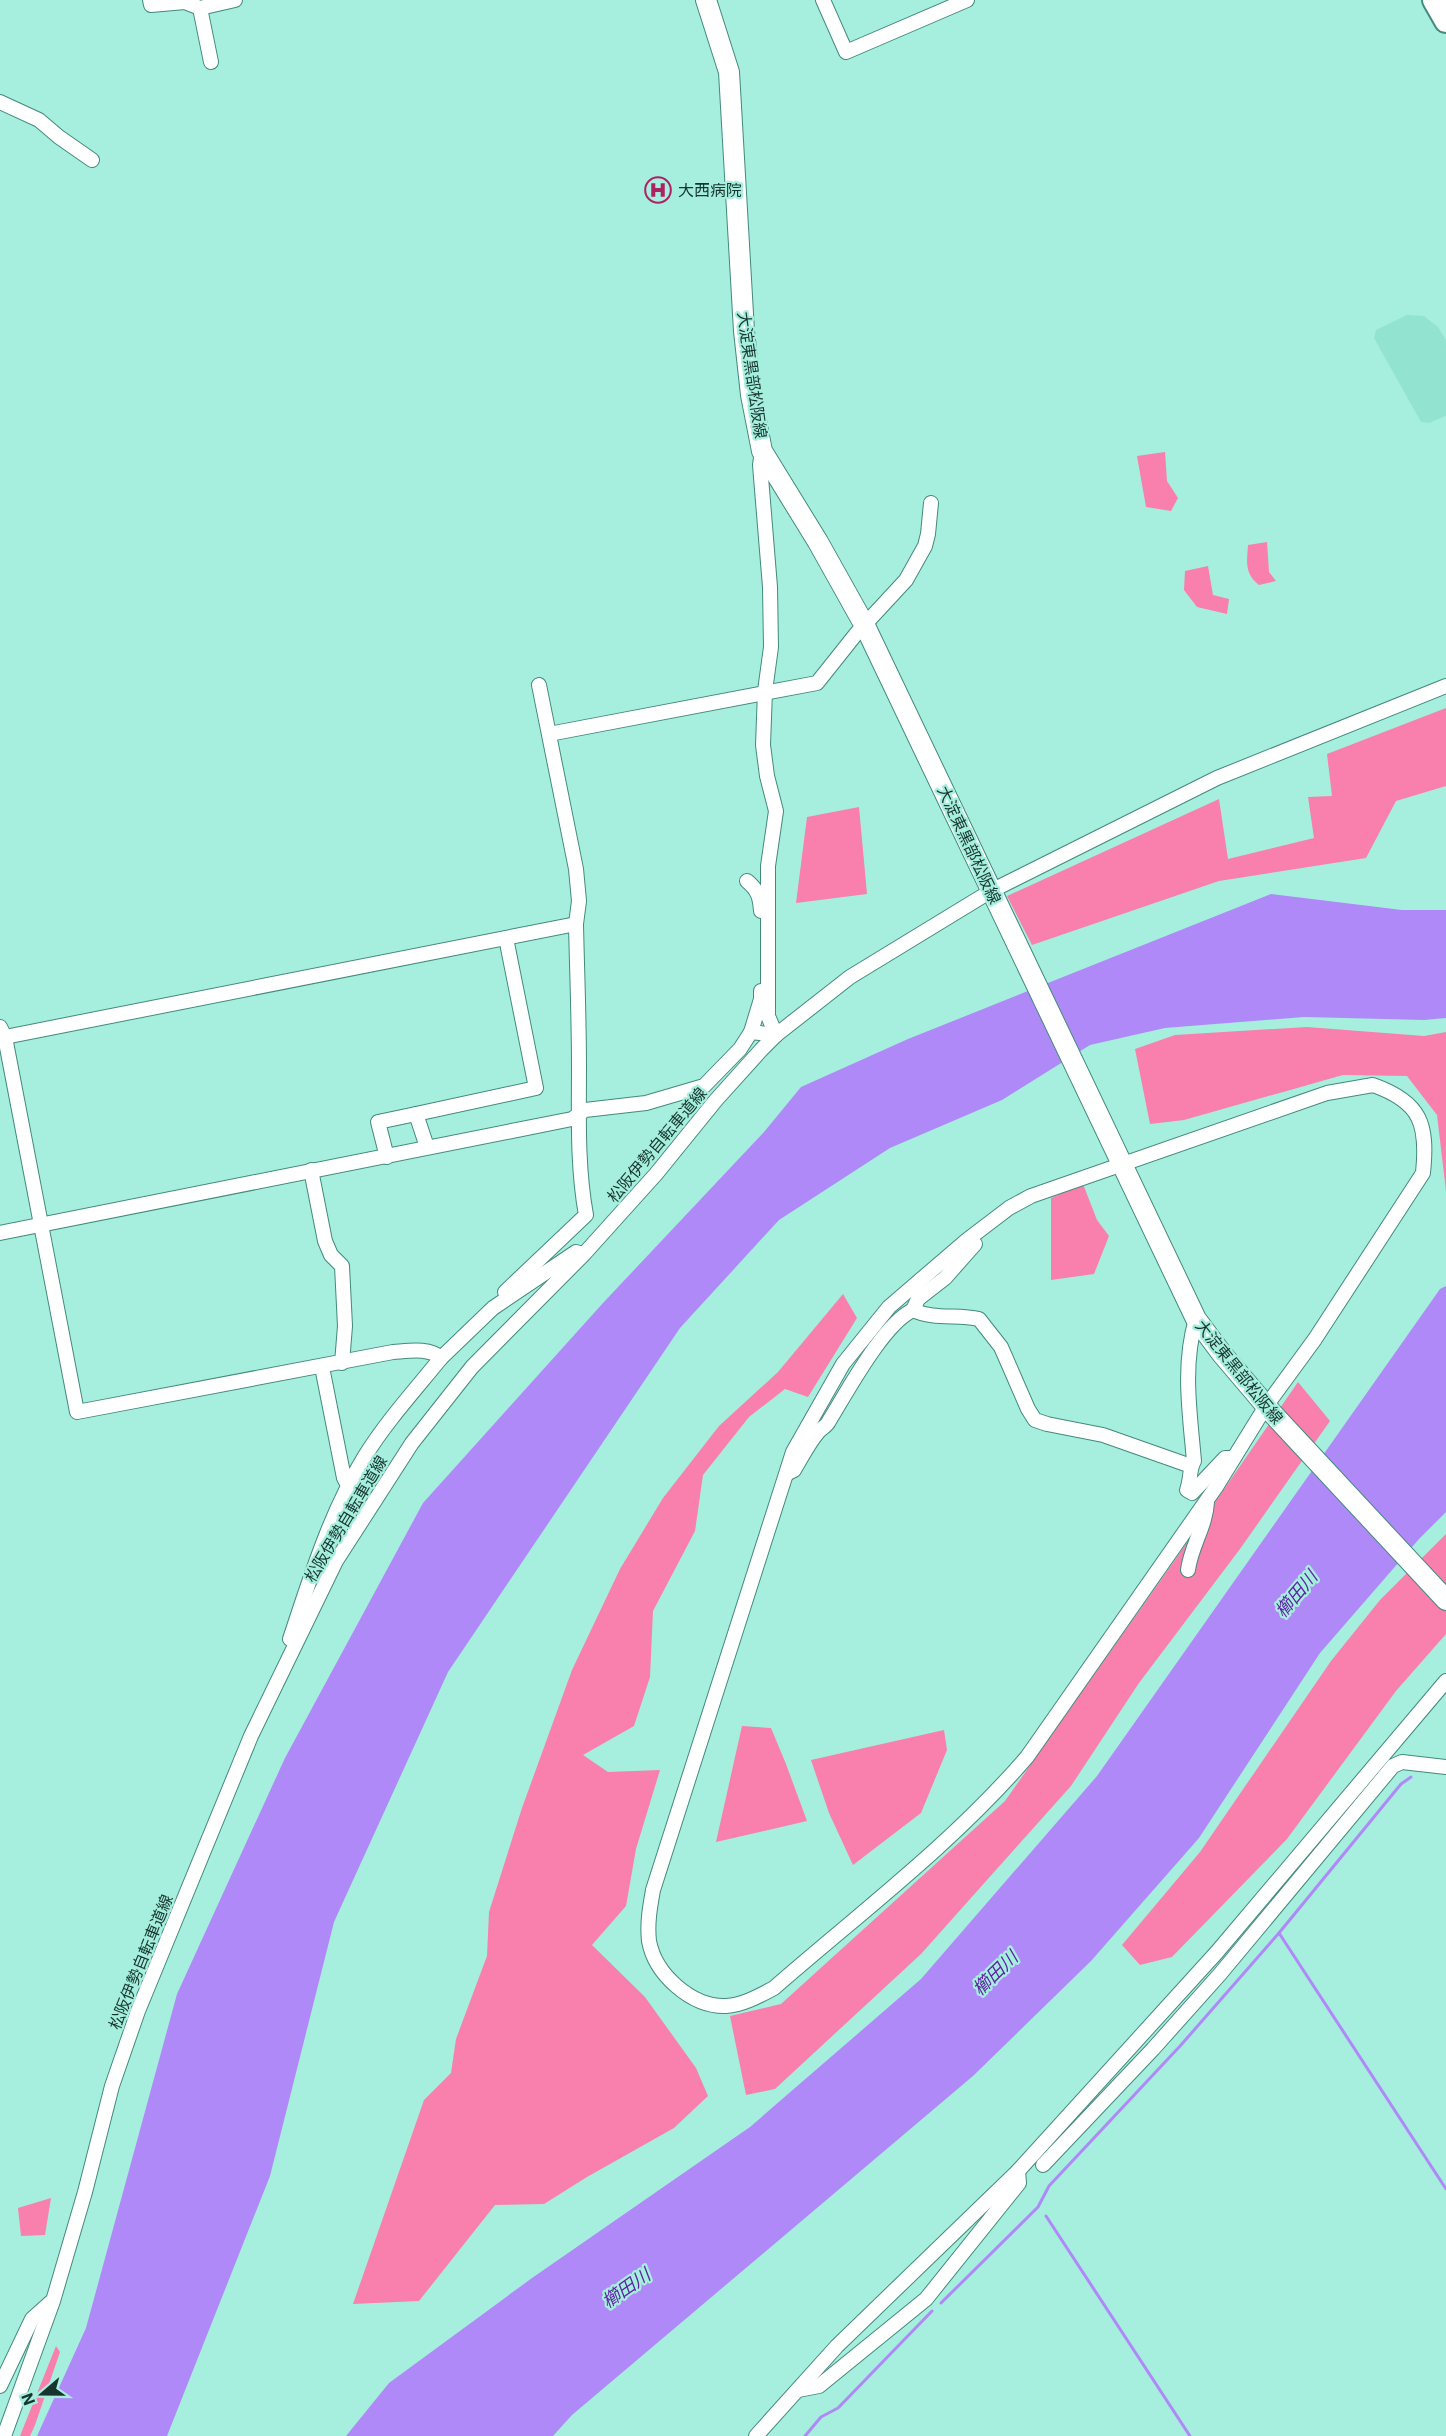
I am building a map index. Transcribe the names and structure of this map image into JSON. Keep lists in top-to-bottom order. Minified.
{"streets":{"main road":["大淀東黒部松阪線"],"street":["松阪伊勢自転車道線"]},"crossings":[["大淀東黒部松阪線","松阪伊勢自転車道線"]],"water":["櫛田川"],"places":{"hospital":["大西病院"]},"north":"left"}
